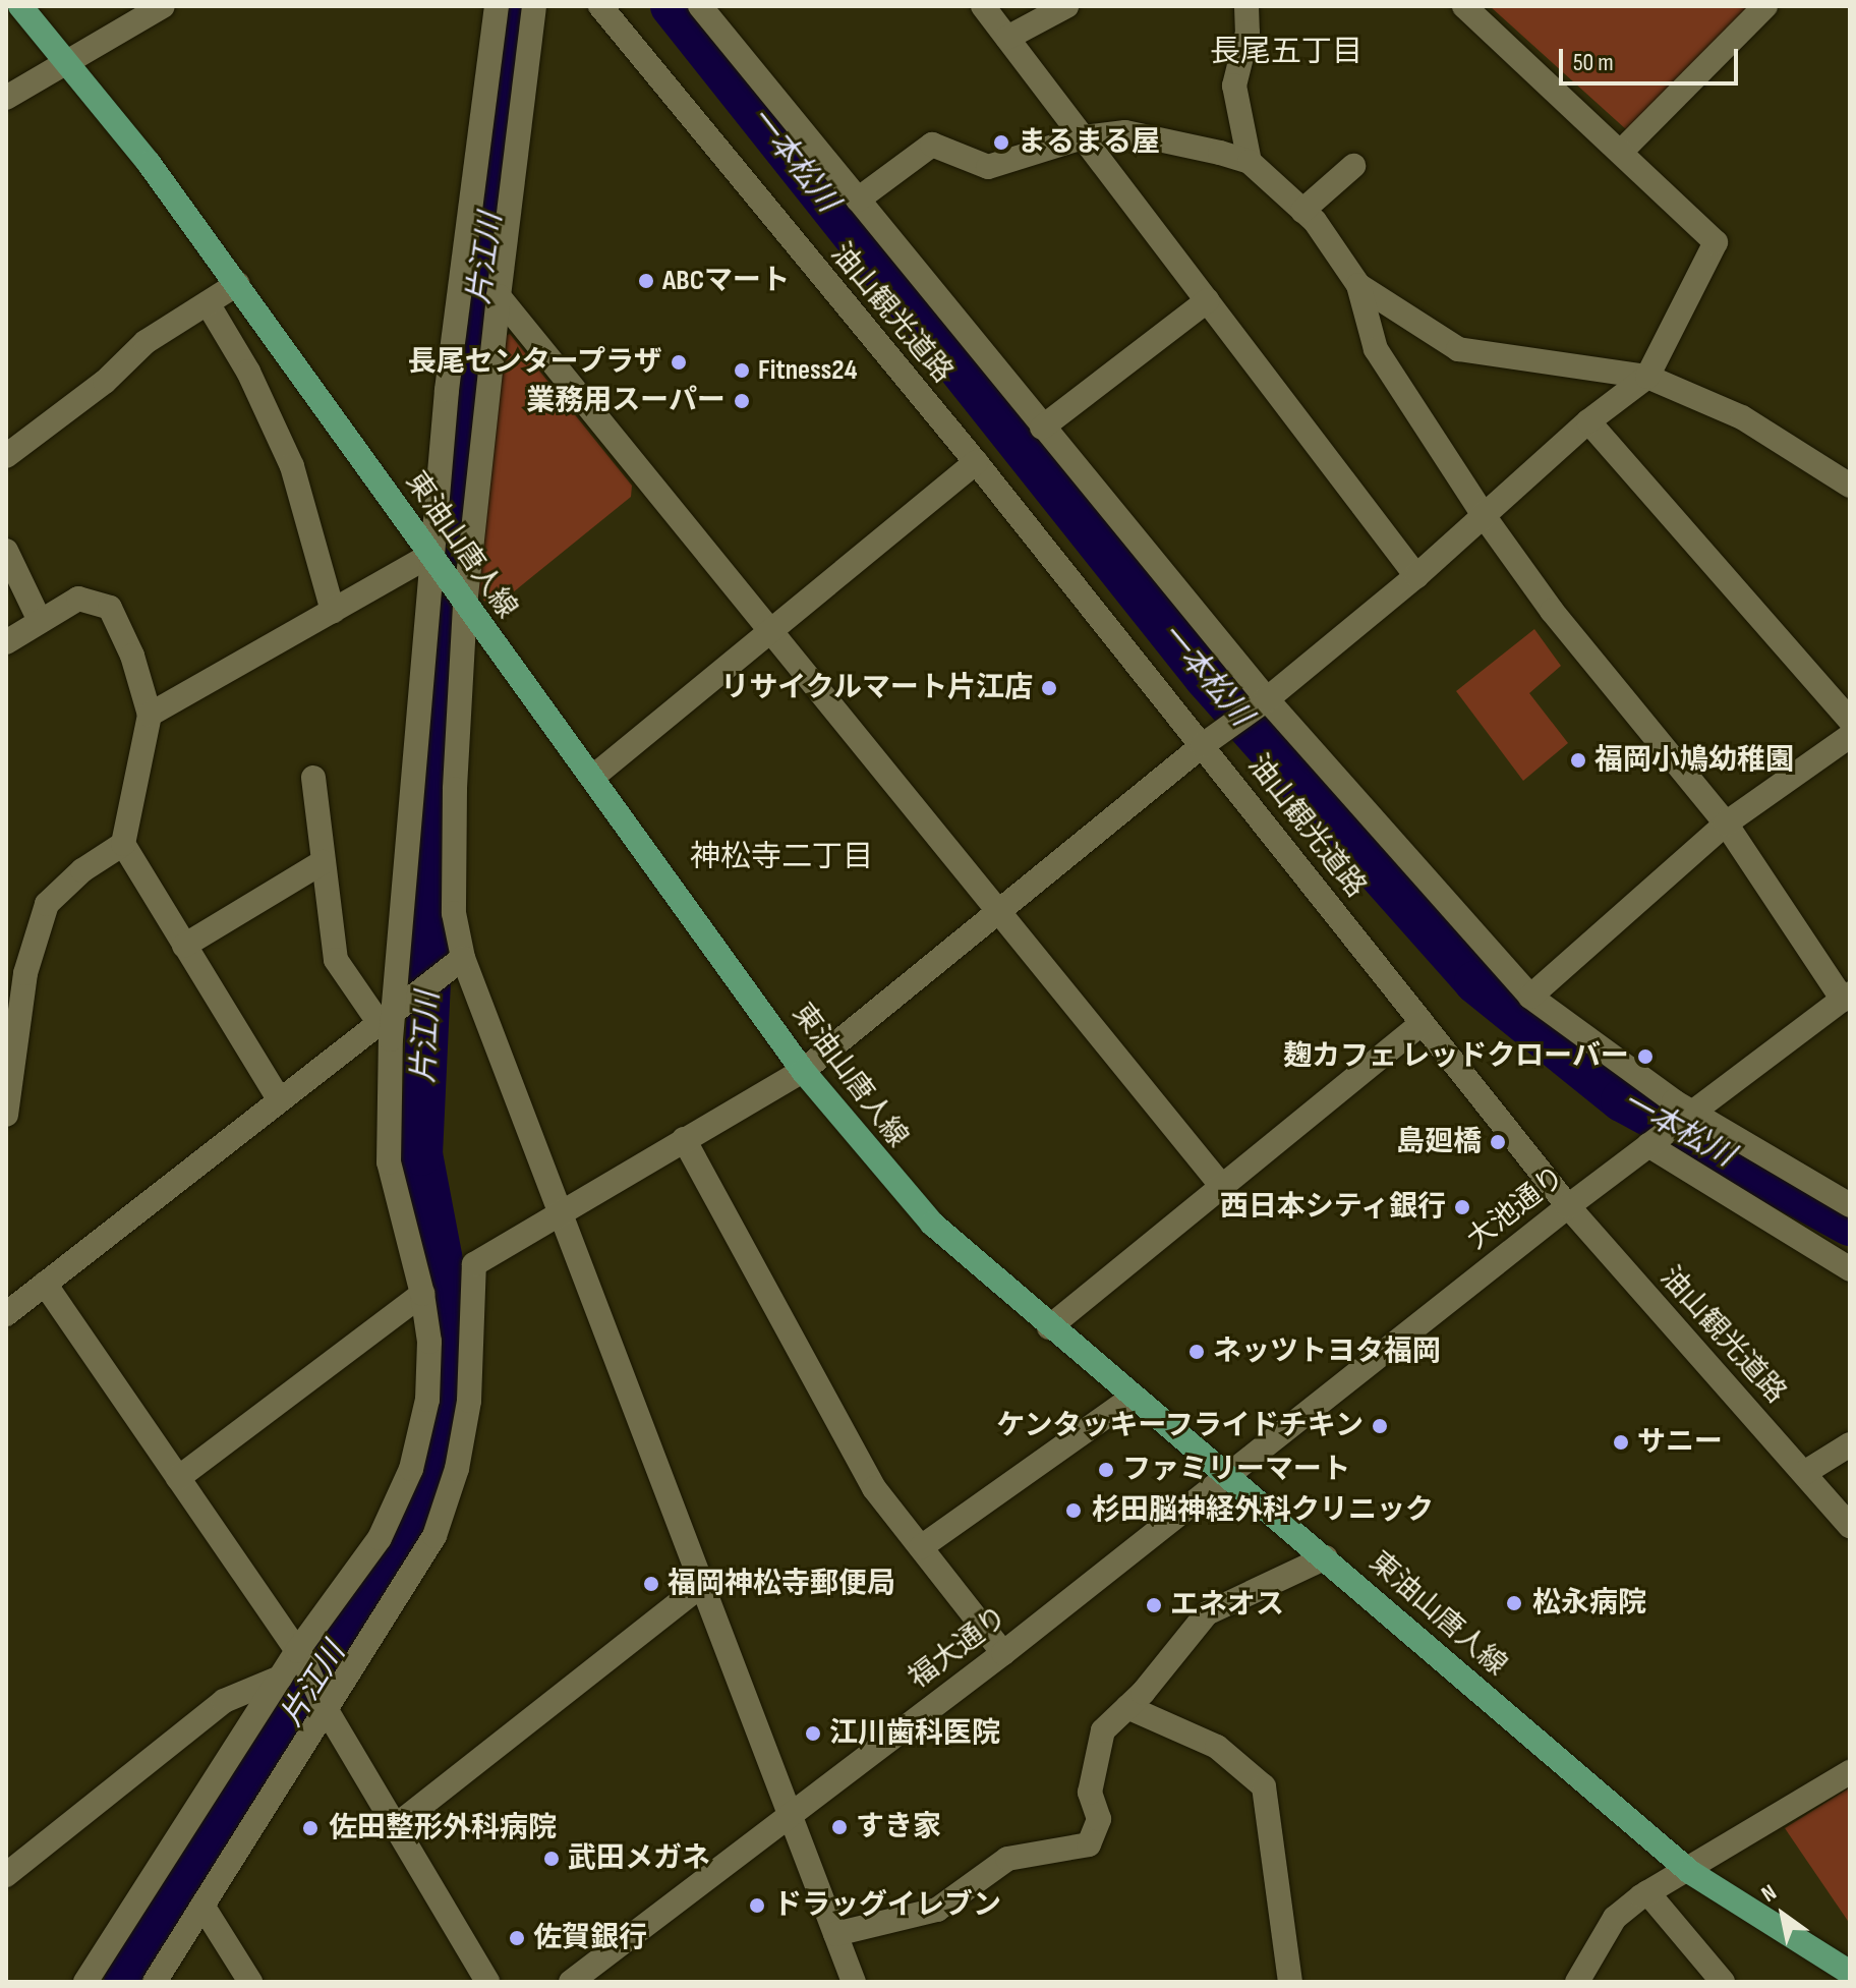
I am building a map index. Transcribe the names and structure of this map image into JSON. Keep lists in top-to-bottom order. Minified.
{"streets":{"main road":["東油山唐人線"],"street":["油山観光道路","大池通り","福大通り"]},"crossings":[["油山観光道路","大池通り"],["東油山唐人線","大池通り"],["東油山唐人線","福大通り"],["大池通り","福大通り"]],"districts":["長尾五丁目","神松寺二丁目"],"water":["一本松川","片江川"],"places":["まるまる屋","ABCマート","長尾センタープラザ","Fitness24","業務用スーパー","リサイクルマート片江店","福岡小鳩幼稚園","麹カフェ レッドクローバー","島廻橋","西日本シティ銀行","ネッツトヨタ福岡","ケンタッキーフライドチキン","サニー","ファミリーマート","杉田脳神経外科クリニック","福岡神松寺郵便局","松永病院","エネオス","江川歯科医院","すき家","佐田整形外科病院","武田メガネ","ドラッグイレブン","佐賀銀行"],"scale_bar":"50 m","north":"top left"}
